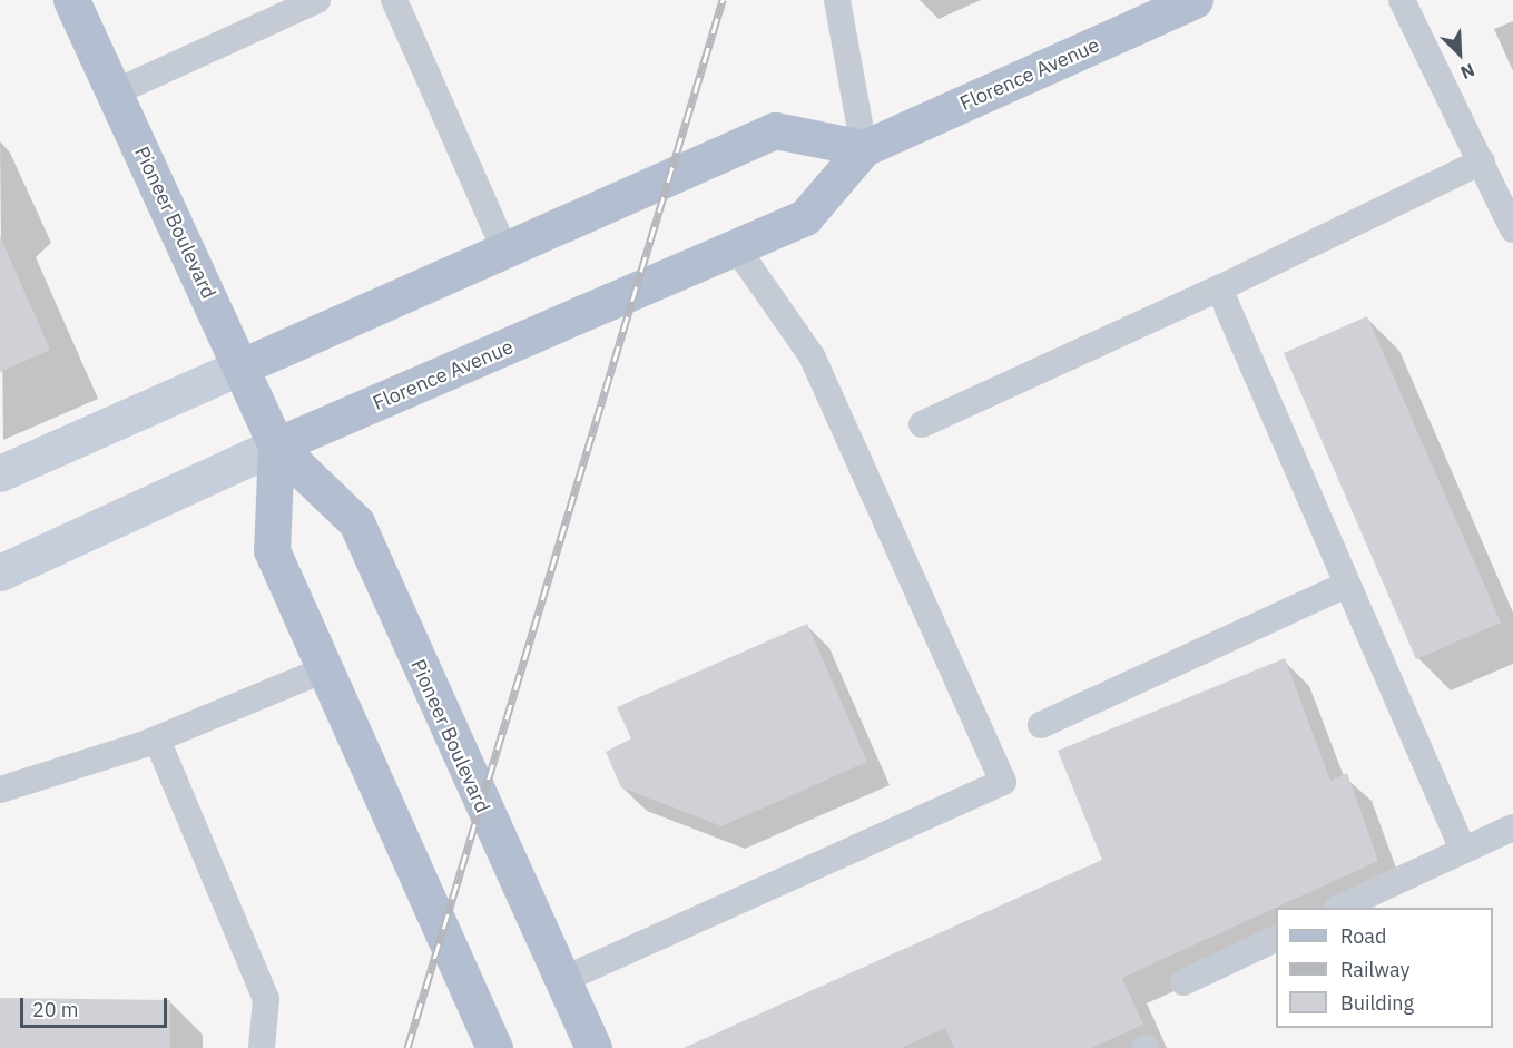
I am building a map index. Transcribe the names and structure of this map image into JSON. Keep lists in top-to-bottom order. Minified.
{"streets":{"main road":["Florence Avenue","Pioneer Boulevard"]},"crossings":[["Florence Avenue","Pioneer Boulevard"]],"legend":["Road","Railway","Building"],"scale_bar":"20 m","north":"bottom right"}
